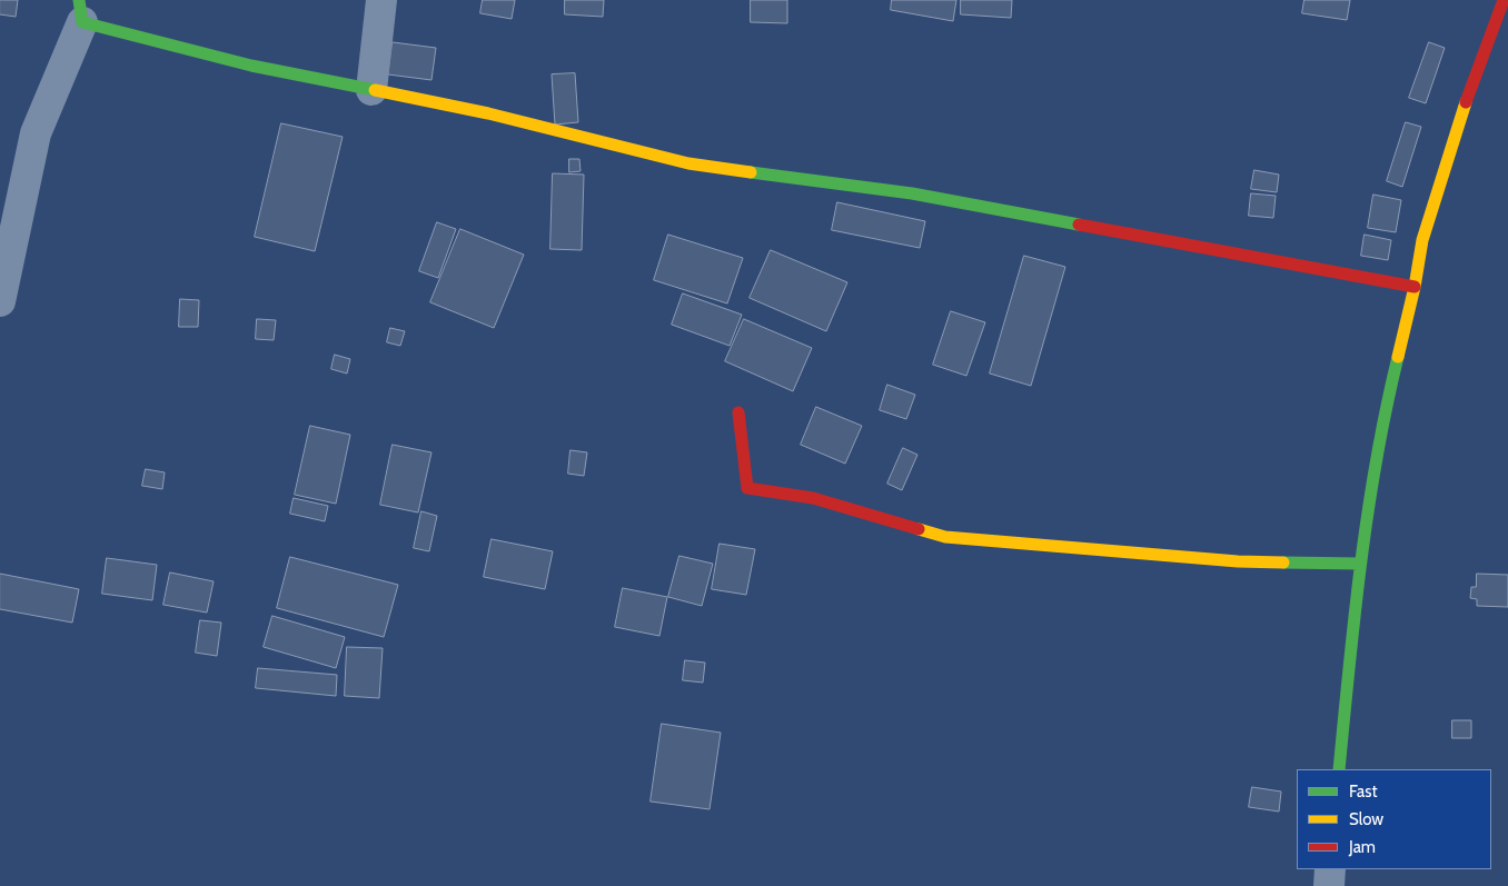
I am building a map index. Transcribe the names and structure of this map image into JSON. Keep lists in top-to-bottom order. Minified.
{"legend":["Fast","Slow","Jam"]}
